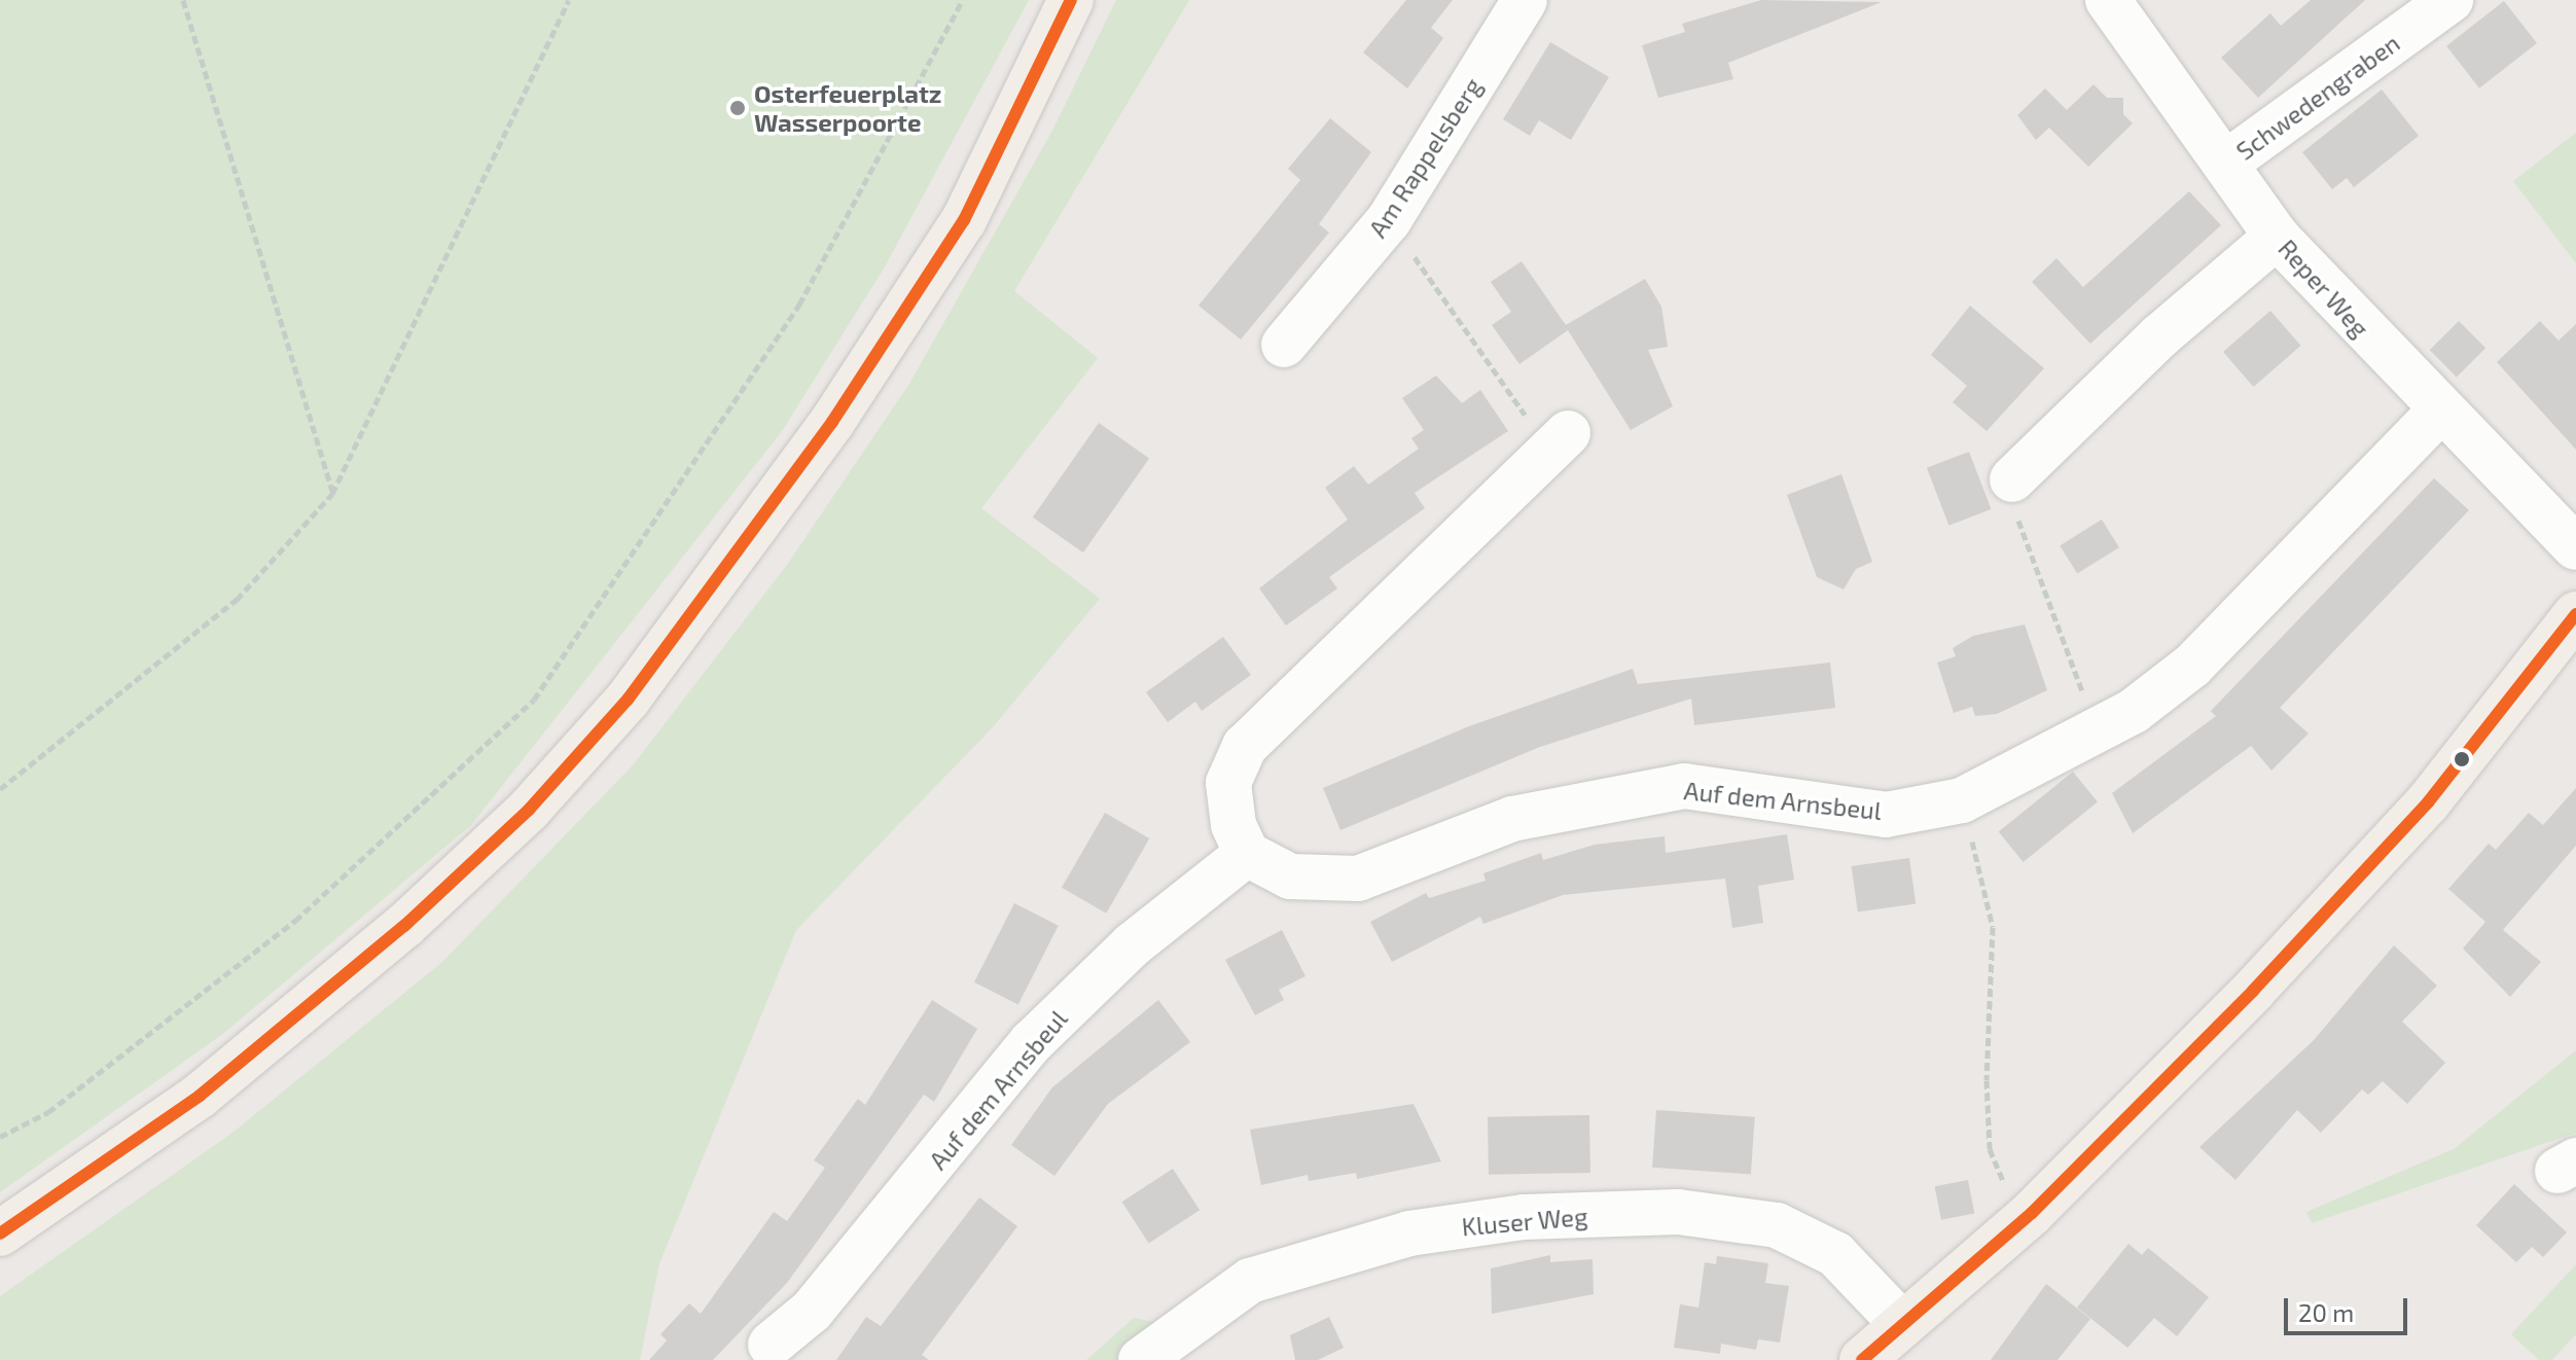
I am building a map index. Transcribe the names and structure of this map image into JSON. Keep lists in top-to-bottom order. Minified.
{"streets":{"street":["Schwedengraben","Am Rappelsberg","Reper Weg","Auf dem Arnsbeul","Kluser Weg"]},"crossings":[["Schwedengraben","Reper Weg"],["Reper Weg","Auf dem Arnsbeul"]],"places":["Osterfeuerplatz Wasserpoorte"],"scale_bar":"20 m"}
